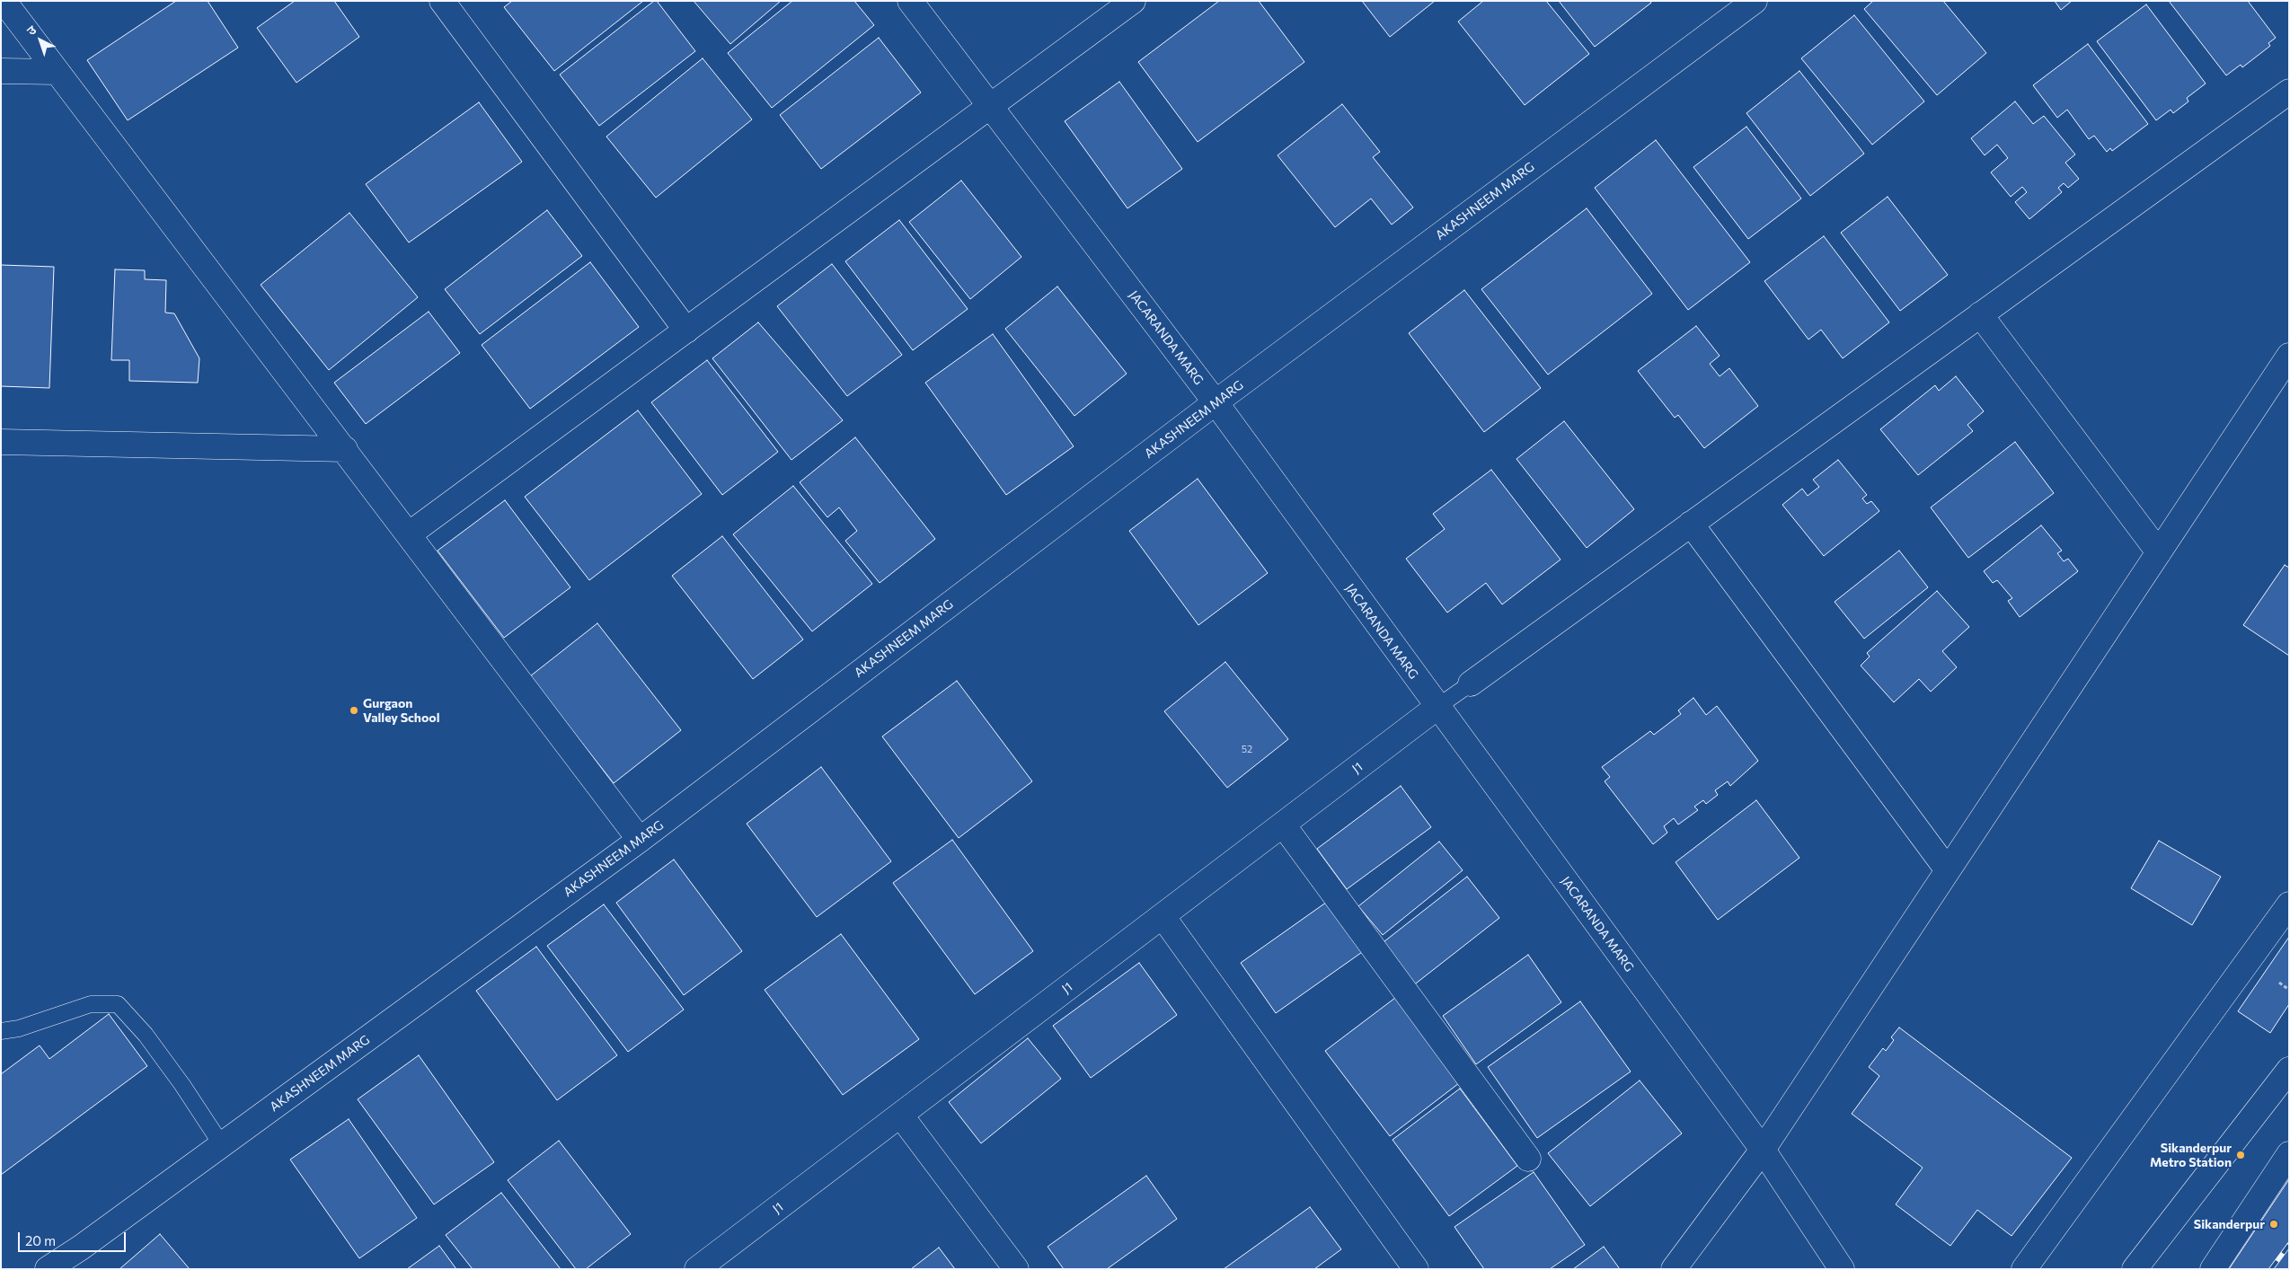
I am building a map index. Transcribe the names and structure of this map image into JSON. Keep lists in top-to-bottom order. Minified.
{"streets":{"main road":["AKASHNEEM MARG","JACARANDA MARG","J1"]},"crossings":[["AKASHNEEM MARG","JACARANDA MARG"],["JACARANDA MARG","J1"]],"places":["Gurgaon Valley School","Sikanderpur Metro Station","Sikanderpur"],"house_numbers":["52"],"scale_bar":"20 m","north":"top left"}
